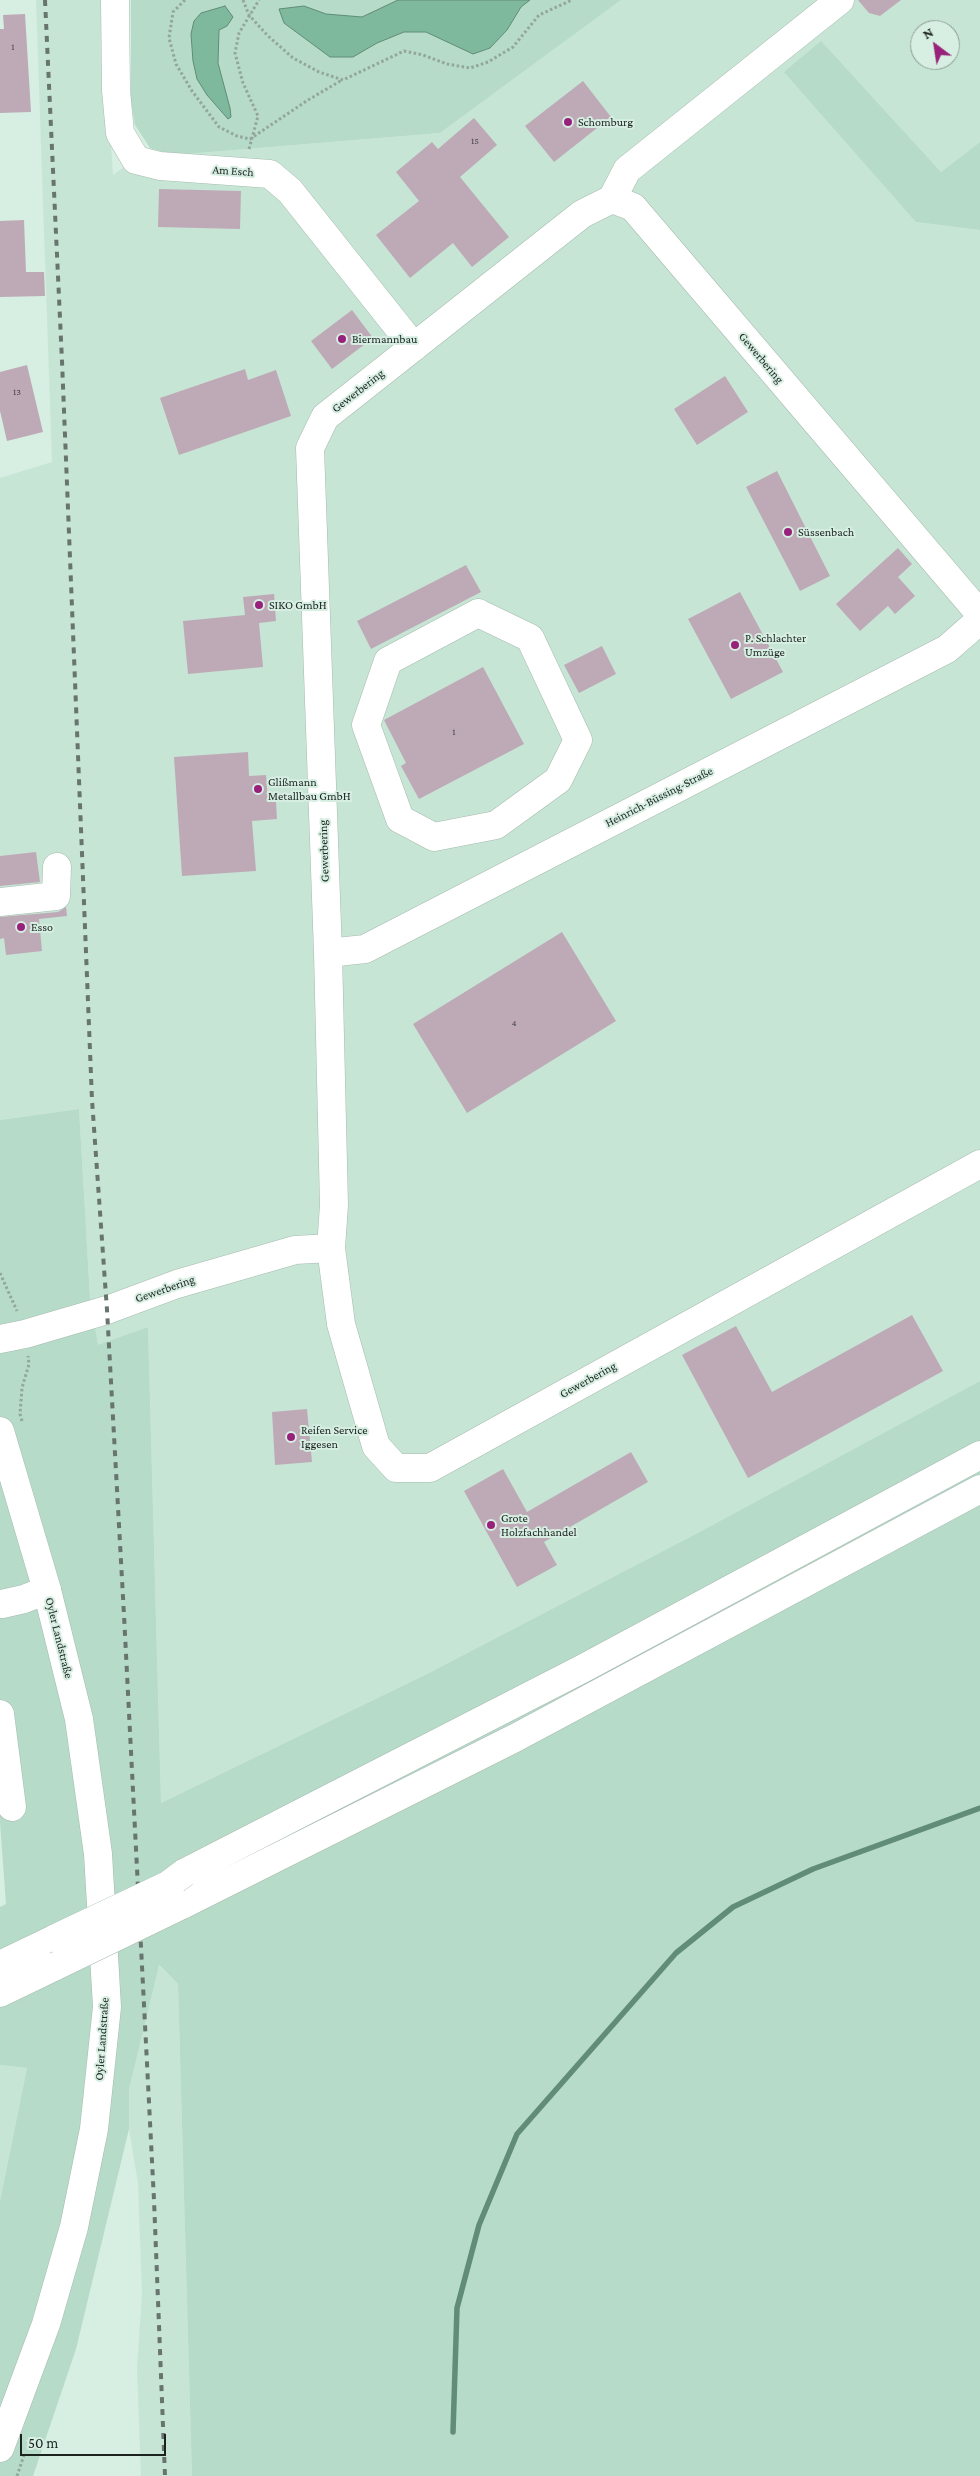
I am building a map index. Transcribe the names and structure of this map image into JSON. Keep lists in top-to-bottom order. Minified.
{"streets":{"main road":["Am Esch","Gewerbering","Heinrich-Büssing-Straße","Oyler Landstraße"]},"crossings":[["Am Esch","Gewerbering"],["Gewerbering","Heinrich-Büssing-Straße"]],"places":["Schomburg","Biermannbau","Süssenbach","SIKO GmbH","P. Schlachter Umzüge","Glißmann Metallbau GmbH","Esso","Reifen Service Iggesen","Grote Holzfachhandel"],"house_numbers":["1","15","13","1","4"],"scale_bar":"50 m","north":"top left"}
